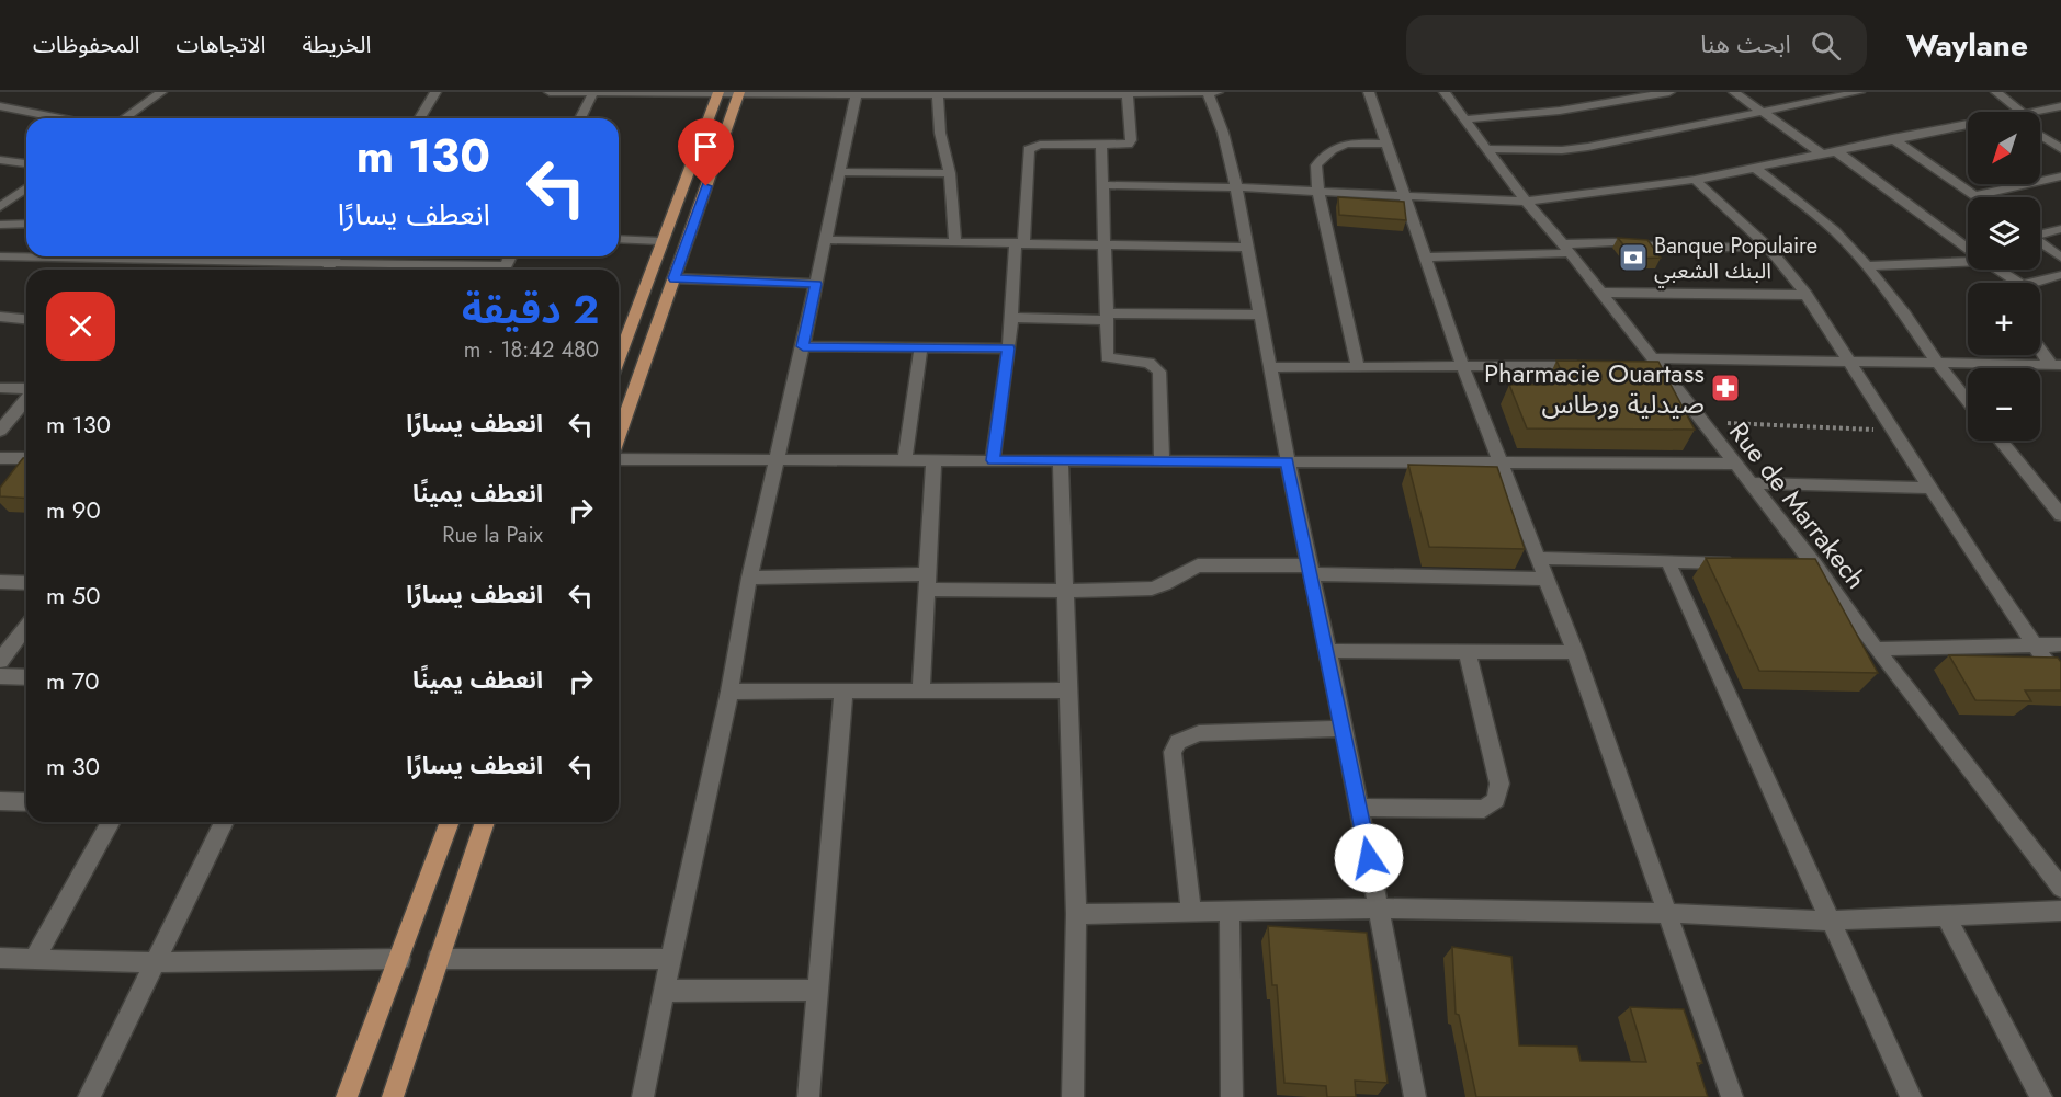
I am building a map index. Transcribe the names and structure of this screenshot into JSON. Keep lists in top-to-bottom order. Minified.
{"streets":{"street":["Rue de Marrakech"]},"places":{"bank":["Banque Populaire البنك الشعبي"],"pharmacy":["Pharmacie Ouartass صيدلية ورطاس"]},"north":"bottom left","page":{"header":"Waylane","search":"ابحث هنا","nav":["الخريطة","الاتجاهات","المحفوظات"],"map_buttons":["+","−"],"turn":["130 m","انعطف يسارًا"],"heading":["2 دقيقة","480 m · 18:42"],"list":[{"name":"انعطف يسارًا","value":"130 m"},{"name":"انعطف يمينًا","note":"Rue la Paix","value":"90 m"},{"name":"انعطف يسارًا","value":"50 m"},{"name":"انعطف يمينًا","value":"70 m"},{"name":"انعطف يسارًا","value":"30 m"}]}}
